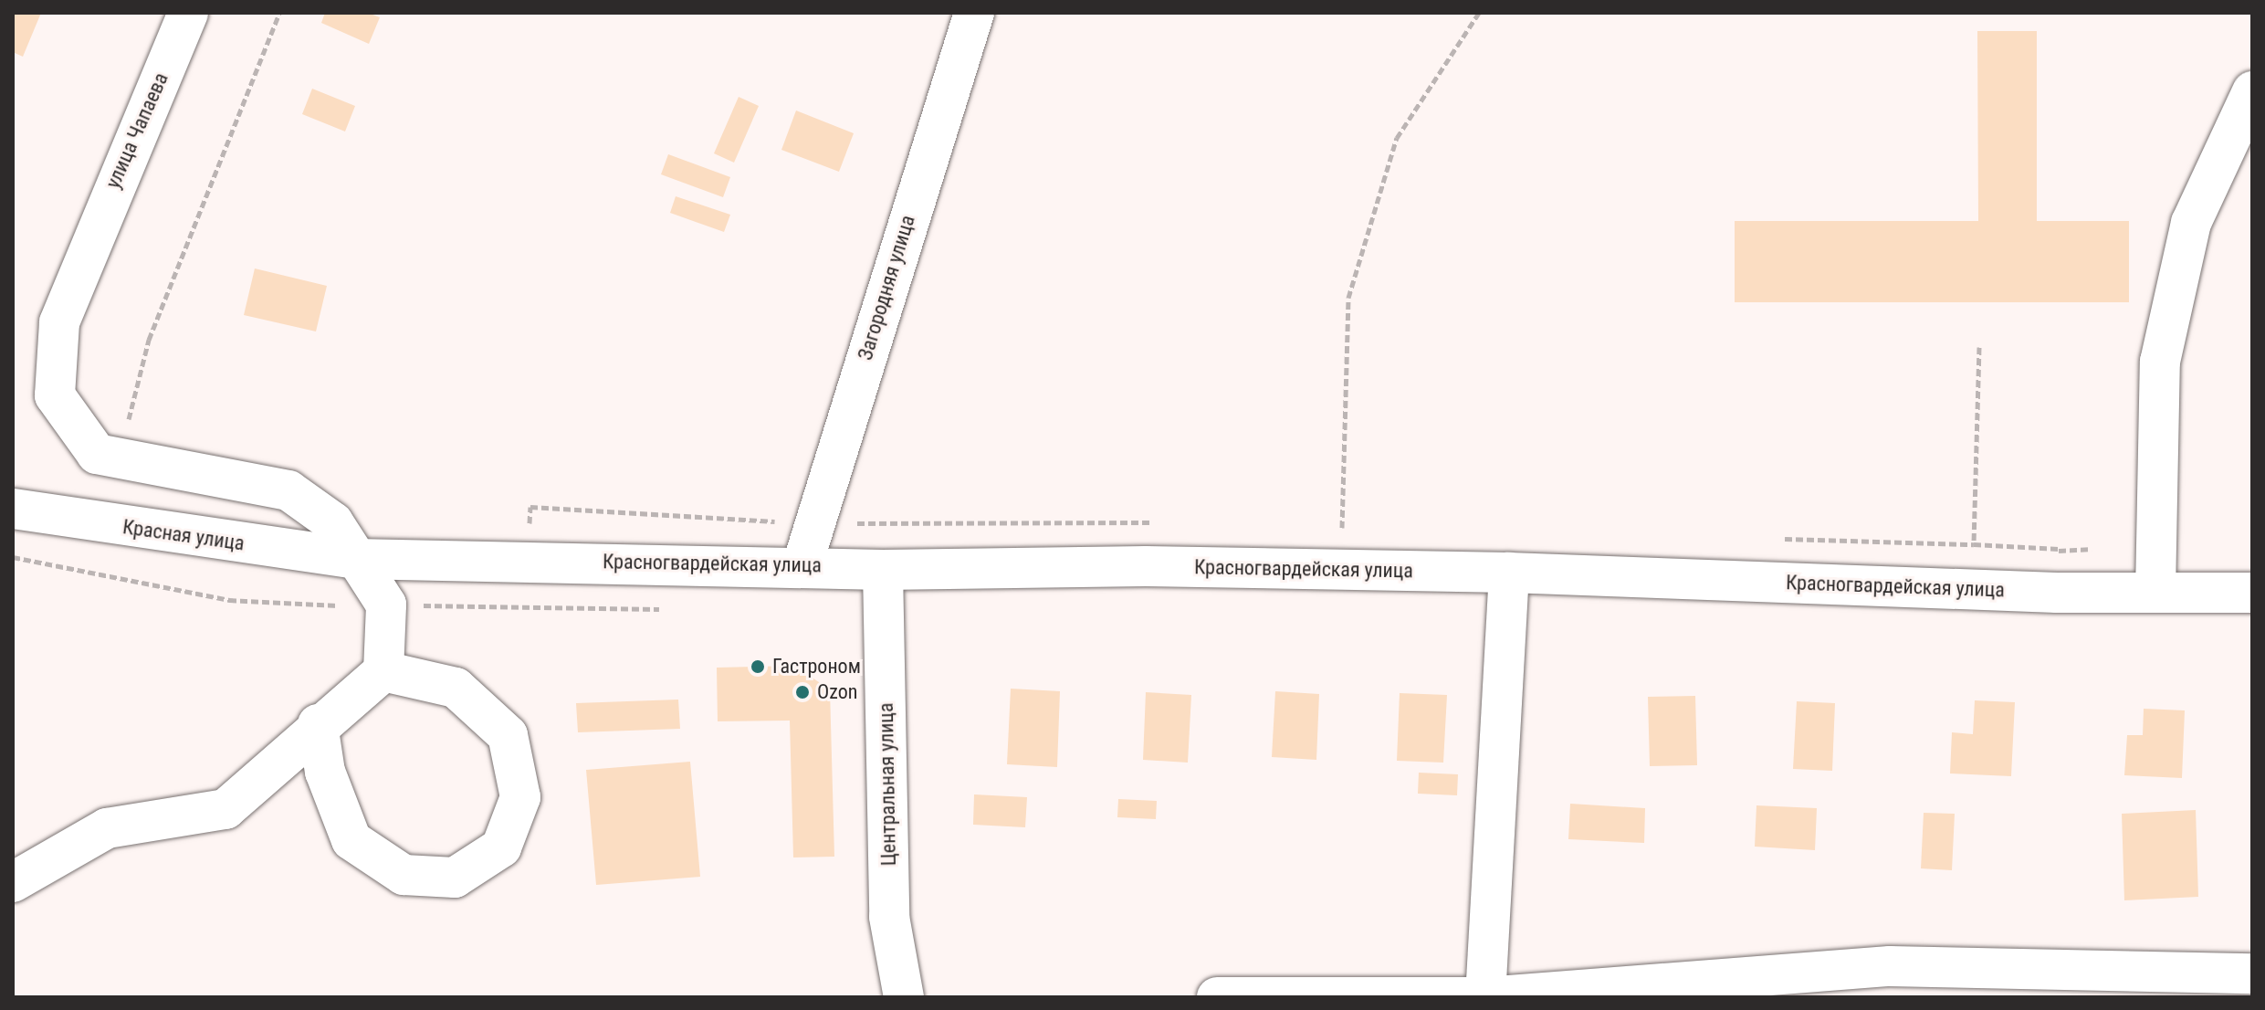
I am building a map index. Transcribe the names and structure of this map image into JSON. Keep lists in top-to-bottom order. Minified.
{"streets":{"street":["улица Чапаева","Загородняя улица","Красная улица","Красногвардейская улица","Центральная улица"]},"crossings":[["улица Чапаева","Красная улица"],["улица Чапаева","Красногвардейская улица"],["Загородняя улица","Красногвардейская улица"],["Красная улица","Красногвардейская улица"],["Красногвардейская улица","Центральная улица"]],"places":["Гастроном","Ozon"]}
